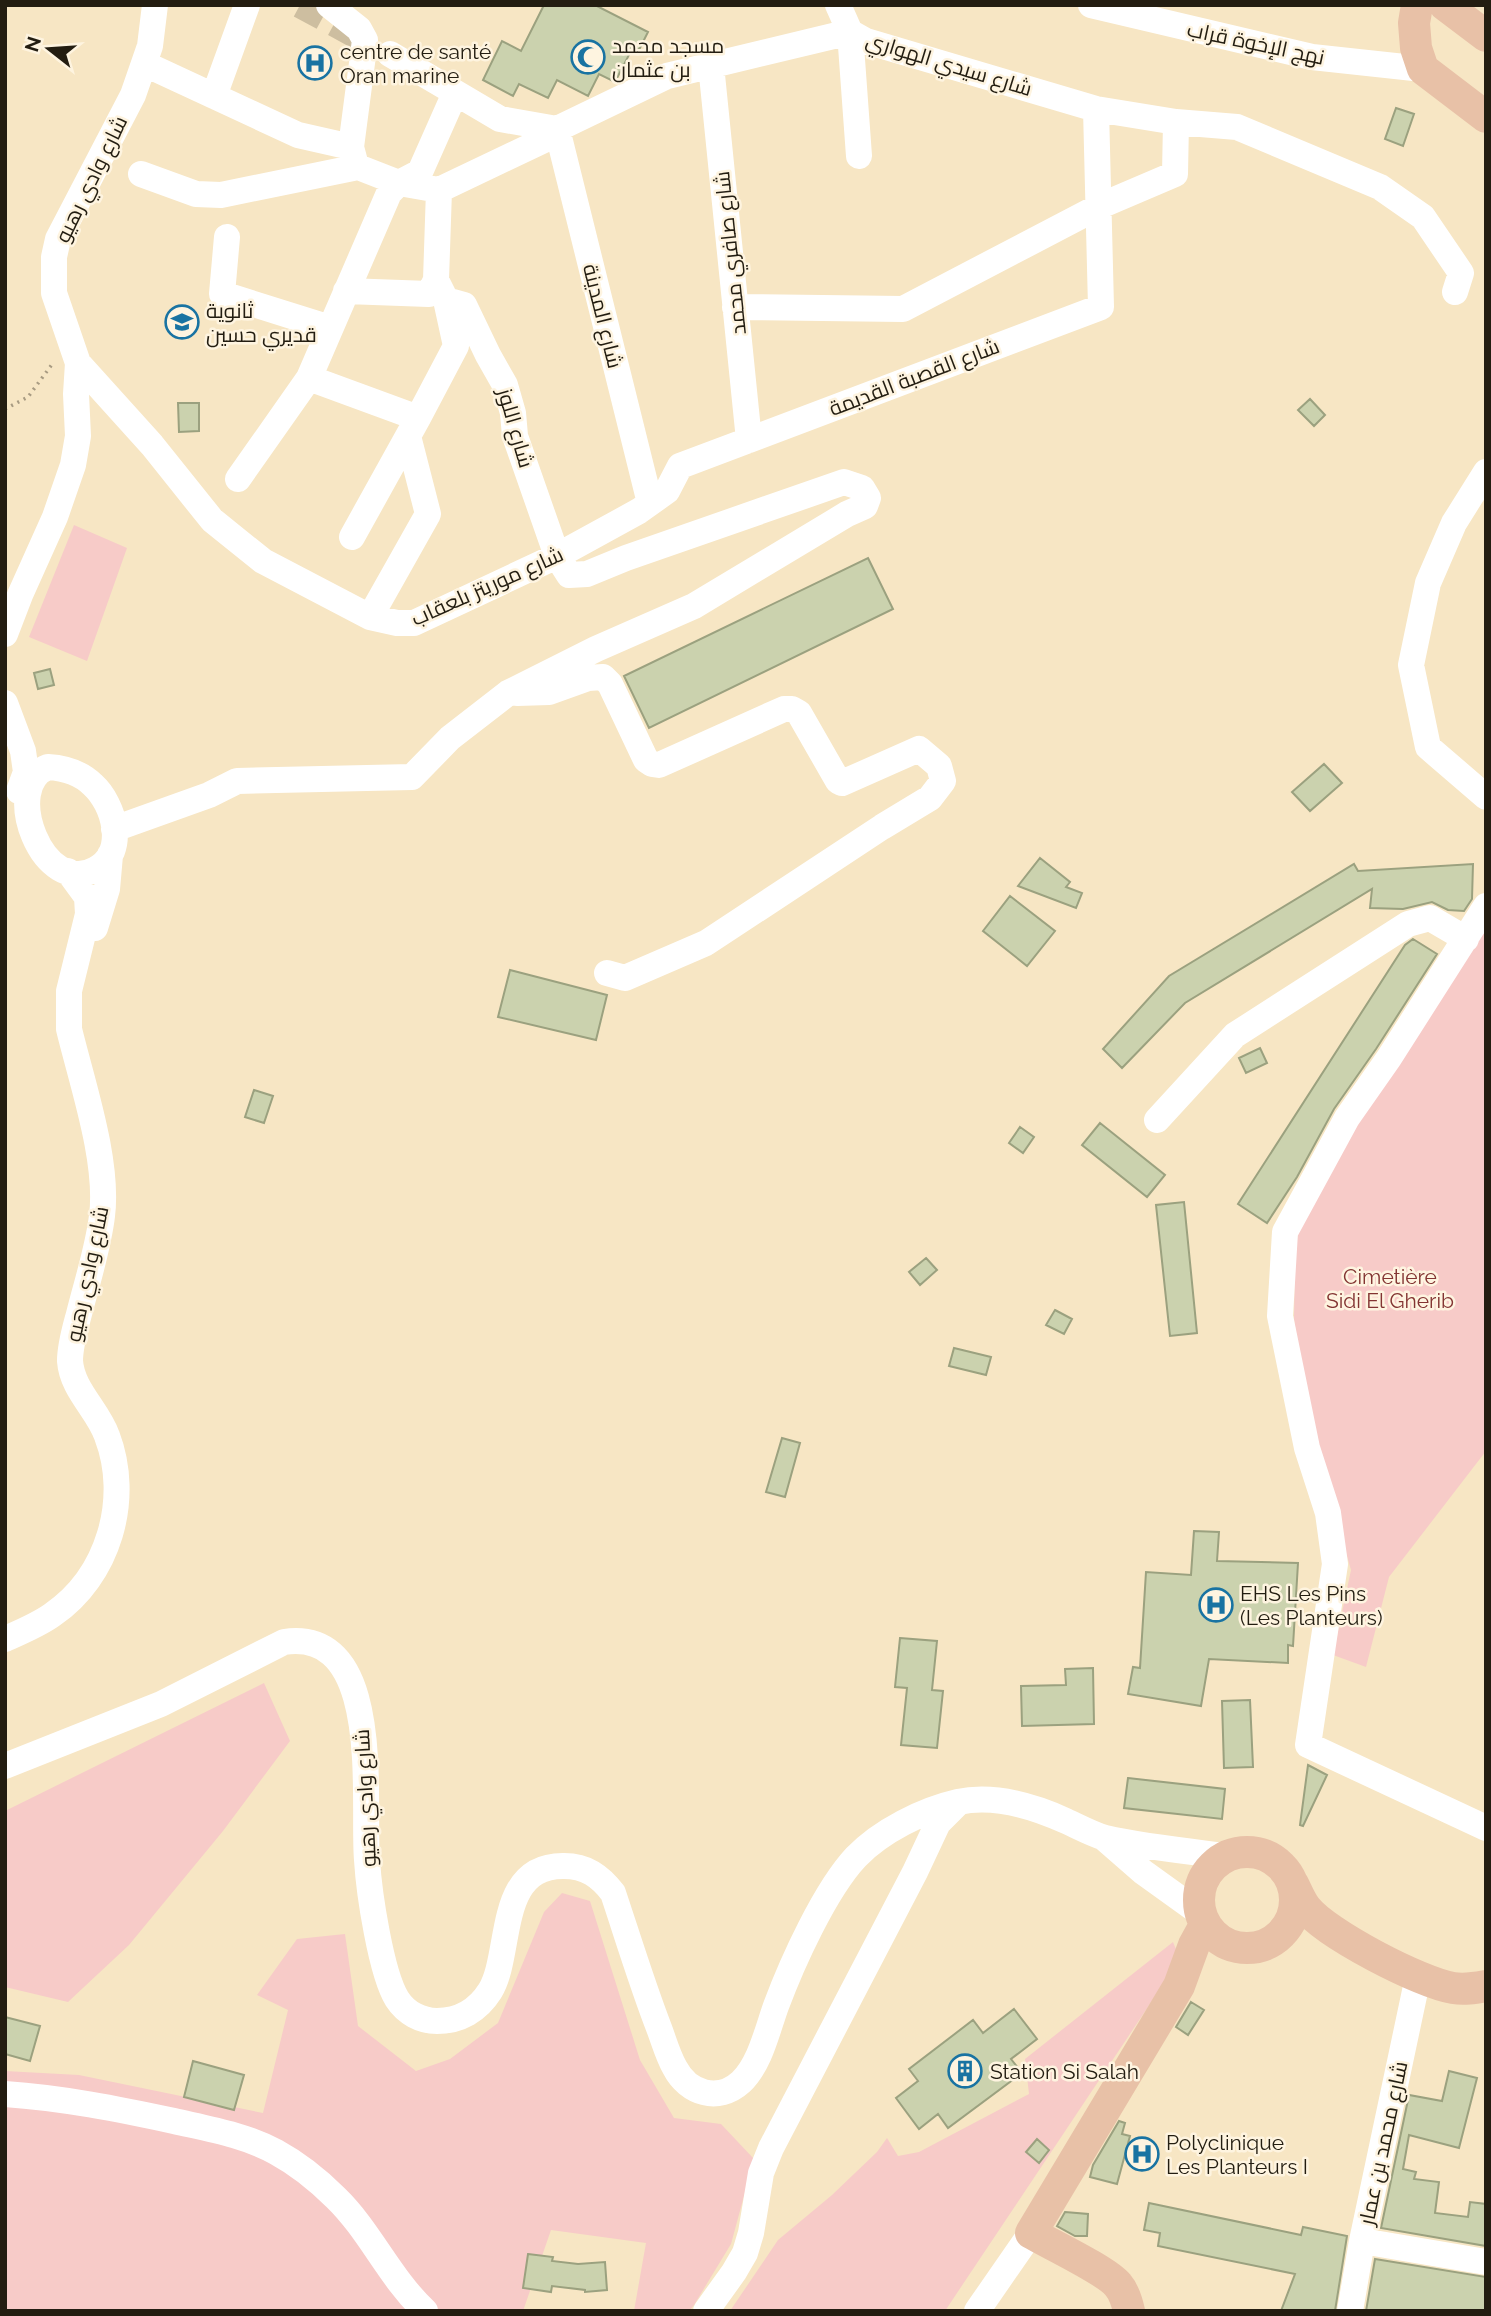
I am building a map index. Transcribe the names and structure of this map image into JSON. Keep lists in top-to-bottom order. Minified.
{"streets":{"street":["نهج الإخوة قراب","شارع سيدي الهواري","شارع وادي رهيو","شارع صافري محمد","شارع المدينة","شارع القصبة القديمة","شارع اللوز","شارع موريتز بلعقاب","شارع محمد بن عمار"]},"crossings":[["شارع سيدي الهواري","شارع صافري محمد"],["شارع سيدي الهواري","شارع المدينة"],["شارع سيدي الهواري","شارع القصبة القديمة"],["شارع وادي رهيو","شارع موريتز بلعقاب"],["شارع صافري محمد","شارع القصبة القديمة"],["شارع المدينة","شارع القصبة القديمة"],["شارع المدينة","شارع موريتز بلعقاب"],["شارع القصبة القديمة","شارع موريتز بلعقاب"],["شارع اللوز","شارع موريتز بلعقاب"]],"parks":["Cimetière Sidi El Gherib"],"places":{"mosque":["مسجد محمد بن عثمان"],"hospital":["centre de santé Oran marine","EHS Les Pins (Les Planteurs)","Polyclinique Les Planteurs I"],"school or university":["ثانوية قديري حسين"],"building":["Station Si Salah"]},"north":"left"}
